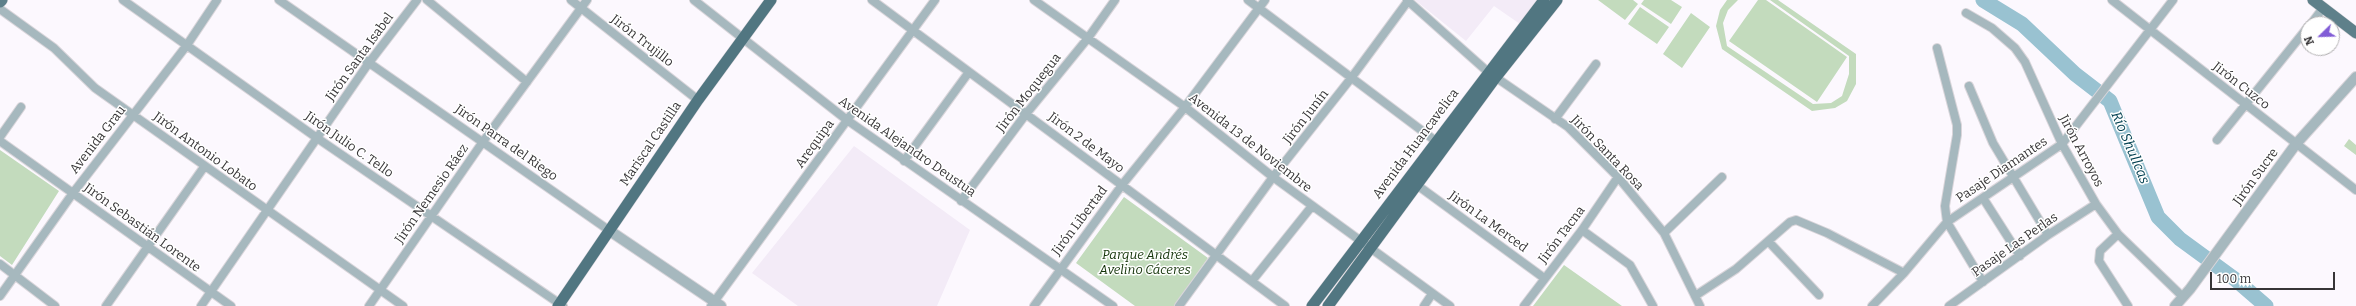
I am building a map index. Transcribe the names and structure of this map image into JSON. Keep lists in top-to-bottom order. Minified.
{"streets":{"highway":["Mariscal Castilla","Avenida Huancavelica"],"street":["Jirón Trujillo","Jirón Santa Isabel","Jirón Cuzco","Jirón Moquegua","Jirón Junín","Avenida Grau","Jirón Parra del Riego","Jirón 2 de Mayo","Avenida 13 de Noviembre","Arequipa","Jirón Julio C. Tello","Avenida Alejandro Deustua","Jirón Arroyos","Jirón Antonio Lobato","Jirón Santa Rosa","Pasaje Diamantes","Jirón Sucre","Jirón Nemesio Ráez","Jirón Libertad","Jirón La Merced","Jirón Sebastián Lorente","Jirón Tacna","Pasaje Las Perlas"]},"crossings":[["Jirón Trujillo","Mariscal Castilla"],["Jirón Trujillo","Jirón Nemesio Ráez"],["Jirón Santa Isabel","Jirón Parra del Riego"],["Jirón Santa Isabel","Jirón Julio C. Tello"],["Jirón Santa Isabel","Jirón Antonio Lobato"],["Jirón Santa Isabel","Jirón Sebastián Lorente"],["Jirón Cuzco","Pasaje Diamantes"],["Jirón Cuzco","Jirón Sucre"],["Jirón Moquegua","Jirón 2 de Mayo"],["Jirón Moquegua","Avenida 13 de Noviembre"],["Jirón Moquegua","Avenida Alejandro Deustua"],["Jirón Junín","Jirón 2 de Mayo"],["Jirón Junín","Avenida 13 de Noviembre"],["Jirón Junín","Jirón Santa Rosa"],["Avenida Grau","Jirón Julio C. Tello"],["Avenida Grau","Jirón Antonio Lobato"],["Avenida Grau","Jirón Sebastián Lorente"],["Jirón Parra del Riego","Mariscal Castilla"],["Jirón Parra del Riego","Arequipa"],["Jirón Parra del Riego","Jirón Nemesio Ráez"],["Jirón 2 de Mayo","Arequipa"],["Jirón 2 de Mayo","Jirón Libertad"],["Avenida 13 de Noviembre","Avenida Huancavelica"],["Avenida 13 de Noviembre","Jirón Libertad"],["Mariscal Castilla","Jirón Julio C. Tello"],["Mariscal Castilla","Avenida Alejandro Deustua"],["Arequipa","Avenida Alejandro Deustua"],["Avenida Huancavelica","Jirón Santa Rosa"],["Avenida Huancavelica","Jirón La Merced"],["Jirón Julio C. Tello","Jirón Nemesio Ráez"],["Avenida Alejandro Deustua","Jirón Libertad"],["Jirón Arroyos","Pasaje Diamantes"],["Jirón Arroyos","Jirón Sucre"],["Jirón Arroyos","Pasaje Las Perlas"],["Jirón Antonio Lobato","Jirón Nemesio Ráez"],["Jirón Santa Rosa","Jirón Tacna"],["Jirón La Merced","Jirón Tacna"]],"water":["Río Shullcas"],"parks":["Parque Andrés Avelino Cáceres"],"scale_bar":"100 m","north":"bottom left"}
